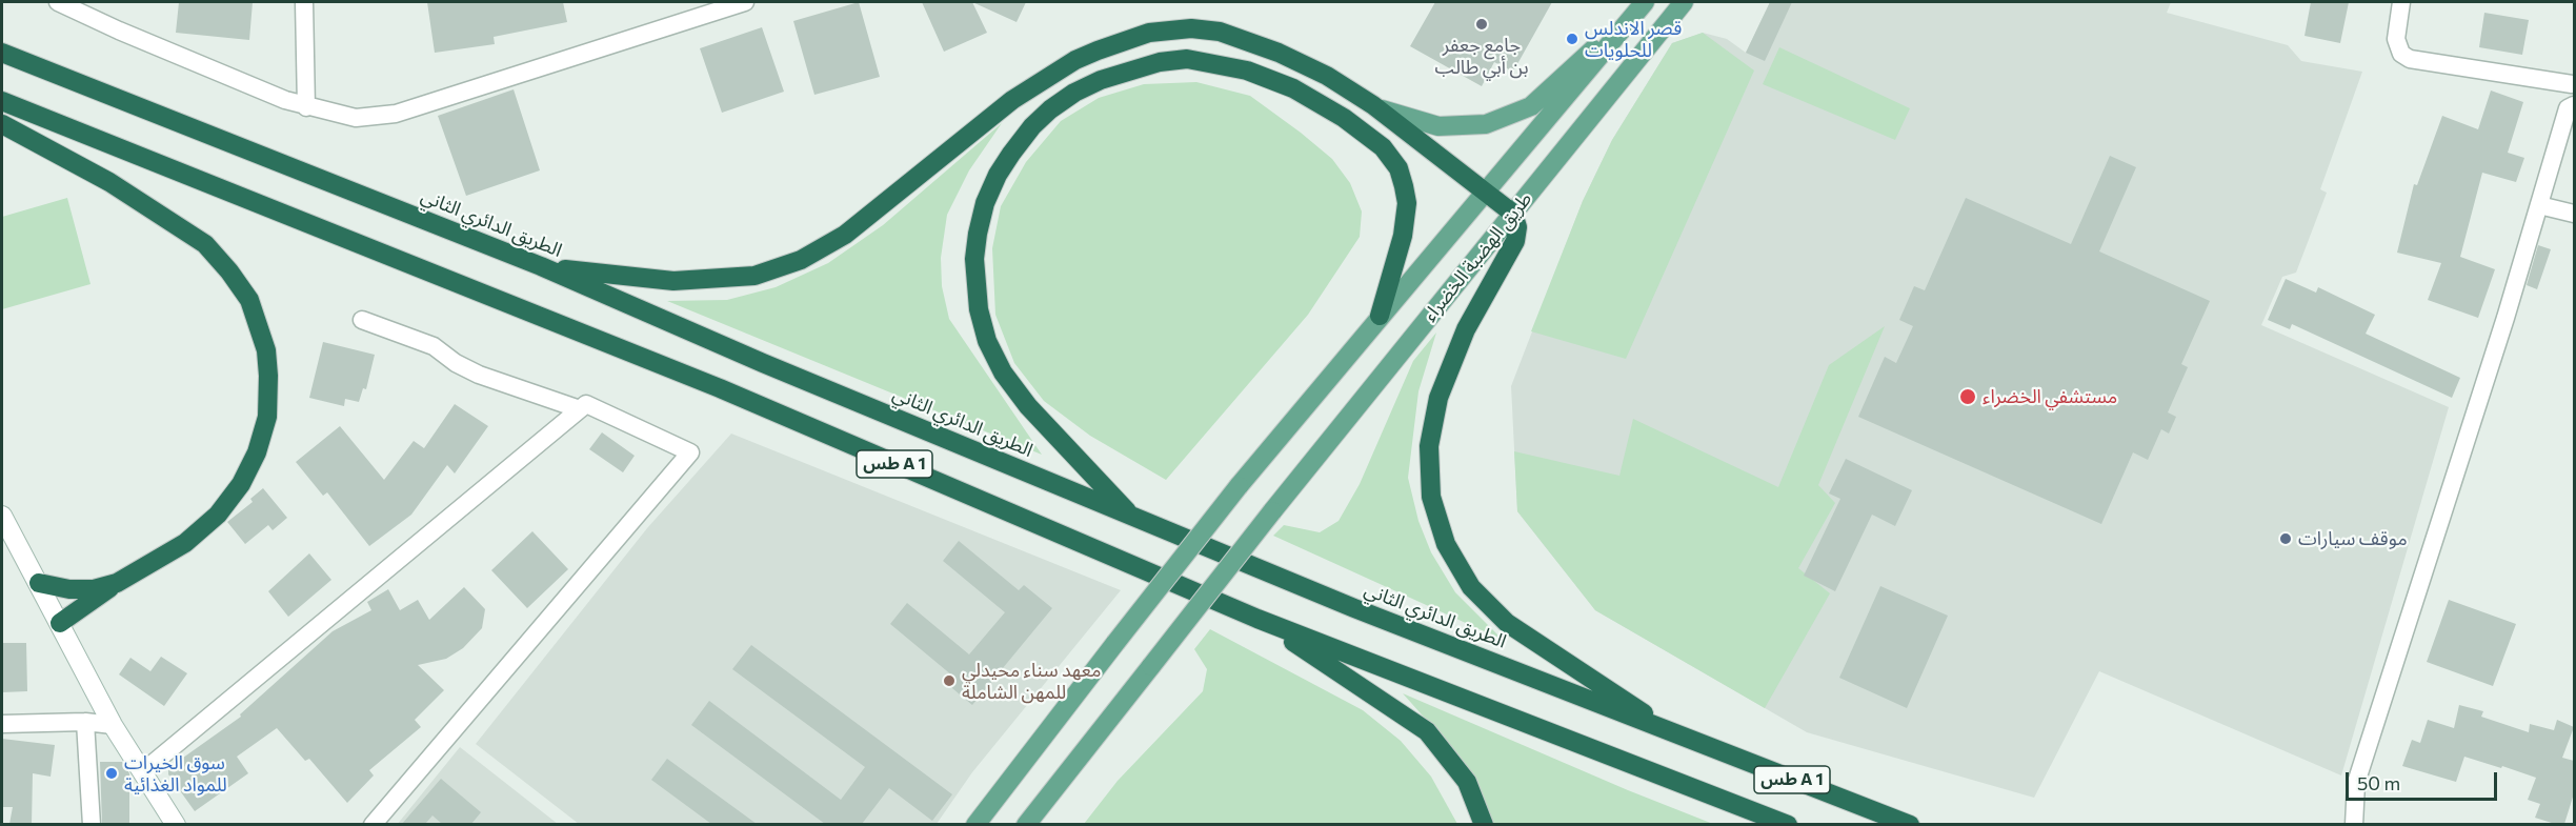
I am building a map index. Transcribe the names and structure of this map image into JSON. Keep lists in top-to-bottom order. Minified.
{"streets":{"highway":["الطريق الدائري الثاني","طس A 1"],"main road":["طريق الهضبة الخضراء"]},"places":["جامع جعفر بن أبي طالب","قصر الاندلس للحلويات","مستشفي الخضراء","موقف سيارات","معهد سناء محيدلي للمهن الشاملة","سوق الخيرات للمواد الغذائية"],"scale_bar":"50 m"}
